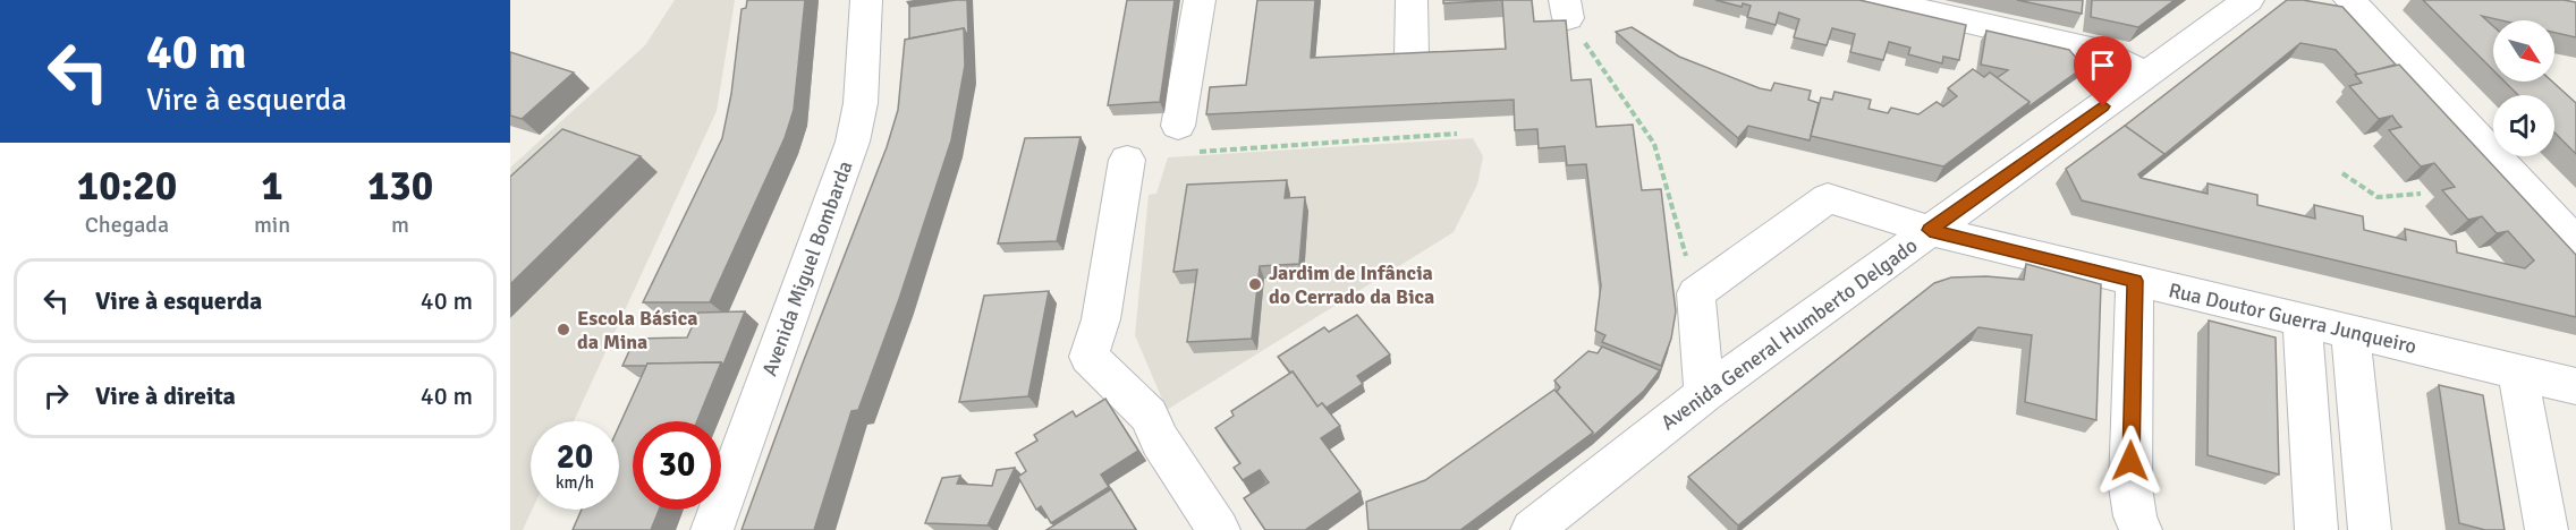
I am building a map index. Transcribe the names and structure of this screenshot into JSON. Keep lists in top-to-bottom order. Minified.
{"streets":{"street":["Avenida Miguel Bombarda","Rua Doutor Guerra Junqueiro","Avenida General Humberto Delgado"]},"crossings":[["Rua Doutor Guerra Junqueiro","Avenida General Humberto Delgado"]],"places":["Jardim de Infância do Cerrado da Bica","Escola Básica da Mina"],"north":"bottom right","page":{"turn":["40 m","Vire à esquerda"],"eta":["10:20","Chegada","1","min","130","m"],"list":[{"name":"Vire à esquerda","value":"40 m"},{"name":"Vire à direita","value":"40 m"}],"speed":"20 km/h","limit":"30"}}
